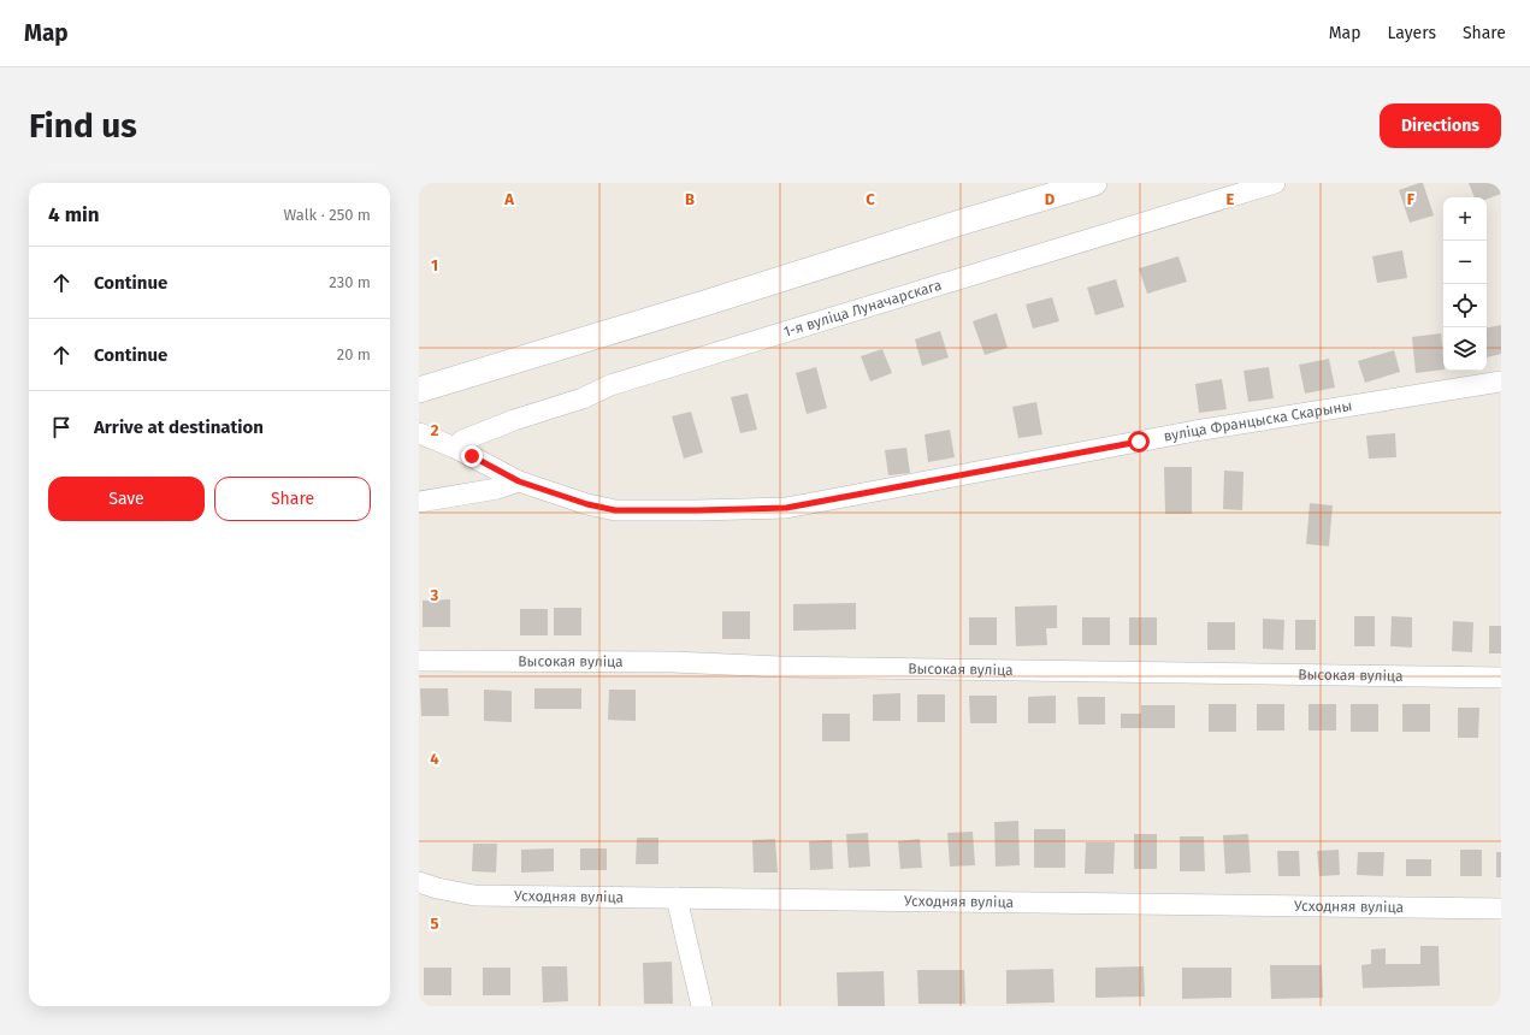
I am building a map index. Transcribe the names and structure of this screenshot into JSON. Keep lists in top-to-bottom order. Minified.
{"streets":{"street":["1-я вуліца Луначарскага","вуліца Францыска Скарыны","Высокая вуліца","Усходняя вуліца"]},"crossings":[["1-я вуліца Луначарскага","вуліца Францыска Скарыны"]],"page":{"header":"Map","nav":["Map","Layers","Share"],"buttons":["Directions",["Save","Share"]],"title":"Find us","heading":["4 min","Walk · 250 m"],"map_buttons":["+","−"],"list":[["Continue","230 m"],["Continue","20 m"],"Arrive at destination"]},"grid":{"columns":["A","B","C","D","E","F"],"rows":["1","2","3","4","5"]}}
